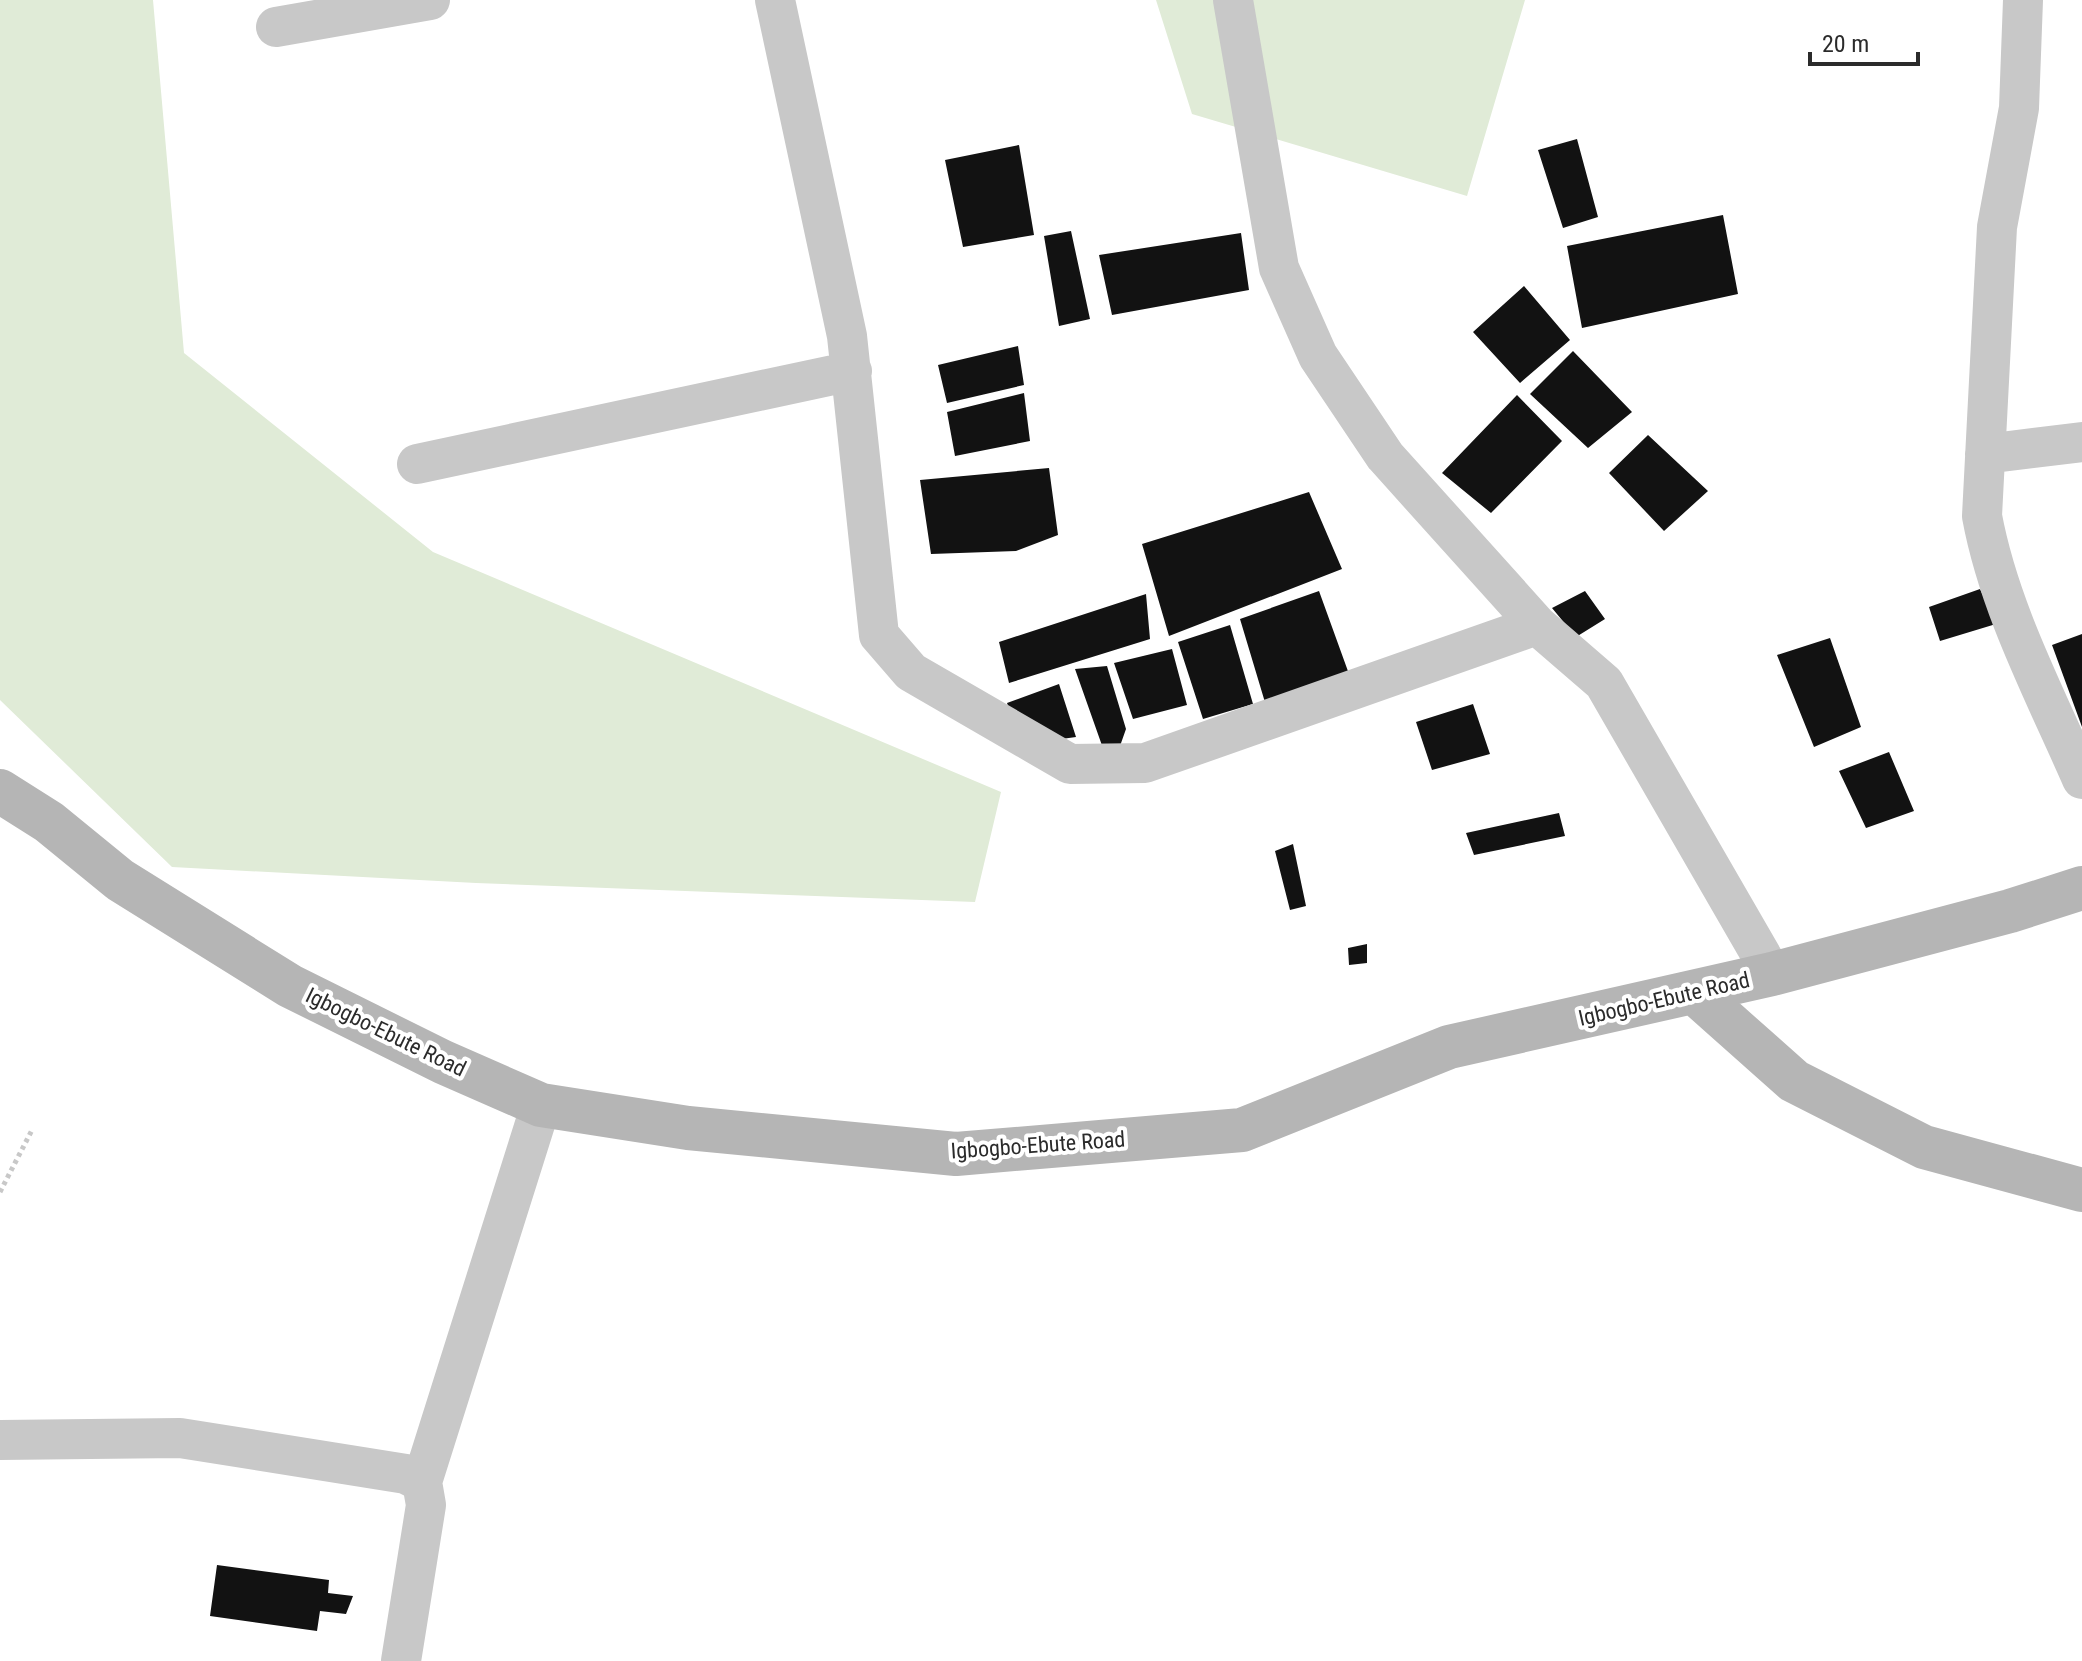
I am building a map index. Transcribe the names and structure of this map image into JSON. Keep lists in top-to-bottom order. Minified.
{"streets":{"main road":["Igbogbo-Ebute Road"]},"scale_bar":"20 m"}
